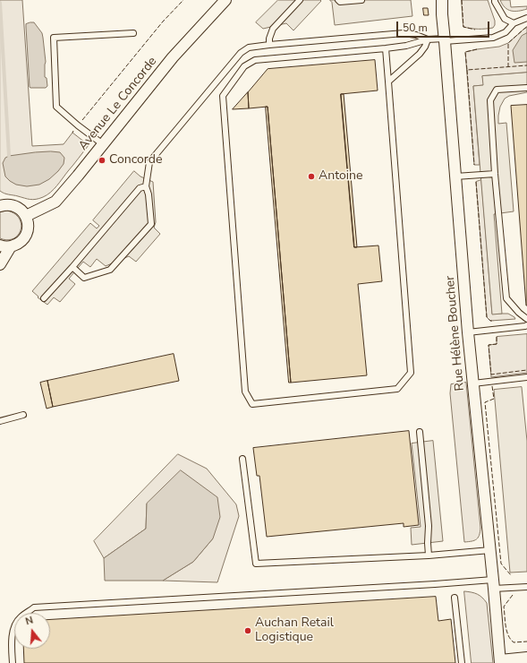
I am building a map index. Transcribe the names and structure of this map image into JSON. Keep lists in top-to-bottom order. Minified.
{"streets":{"street":["Avenue Le Concorde","Rue Hélène Boucher"]},"places":["Concorde","Antoine","Auchan Retail Logistique"],"scale_bar":"50 m","north":"top"}
